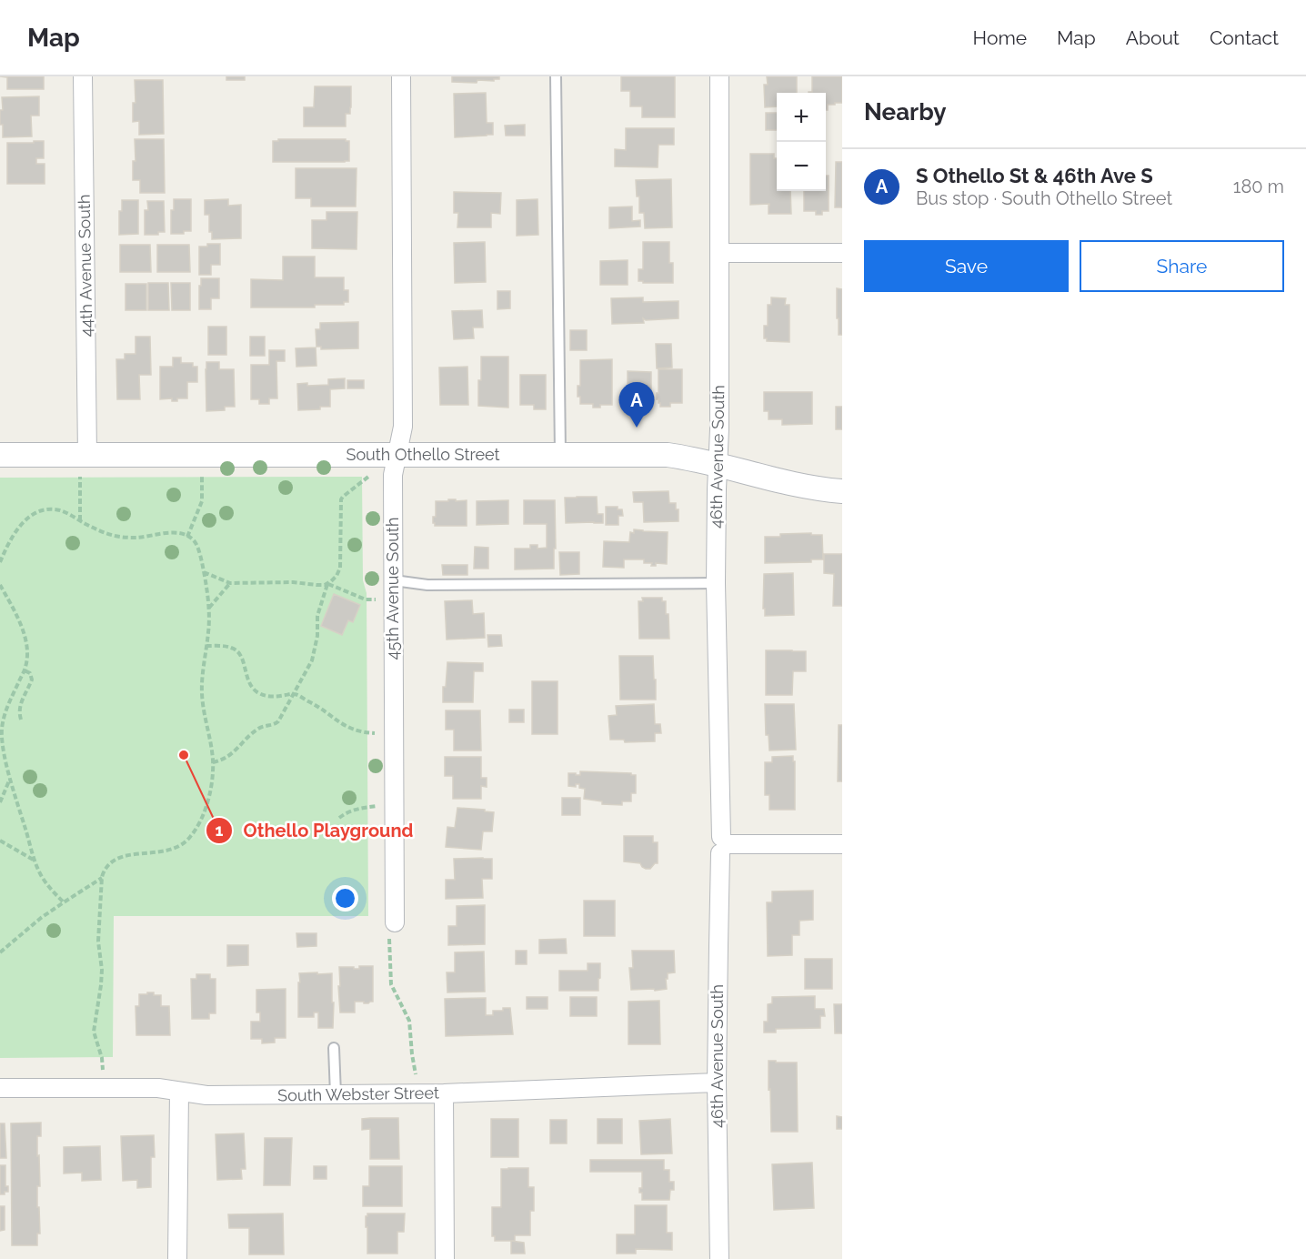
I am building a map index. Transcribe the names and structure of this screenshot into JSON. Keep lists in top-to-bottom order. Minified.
{"streets":{"street":["44th Avenue South","South Othello Street","46th Avenue South","45th Avenue South","South Webster Street"]},"crossings":[["44th Avenue South","South Othello Street"],["South Othello Street","46th Avenue South"],["South Othello Street","45th Avenue South"],["46th Avenue South","South Webster Street"]],"places":["Othello Playground"],"page":{"header":"Map","nav":["Home","Map","About","Contact"],"heading":"Nearby","map_buttons":["+","−"],"list":[{"mark":"A","name":"S Othello St & 46th Ave S","note":"Bus stop · South Othello Street","value":"180 m"}],"buttons":["Save","Share"],"pins":"A"}}
